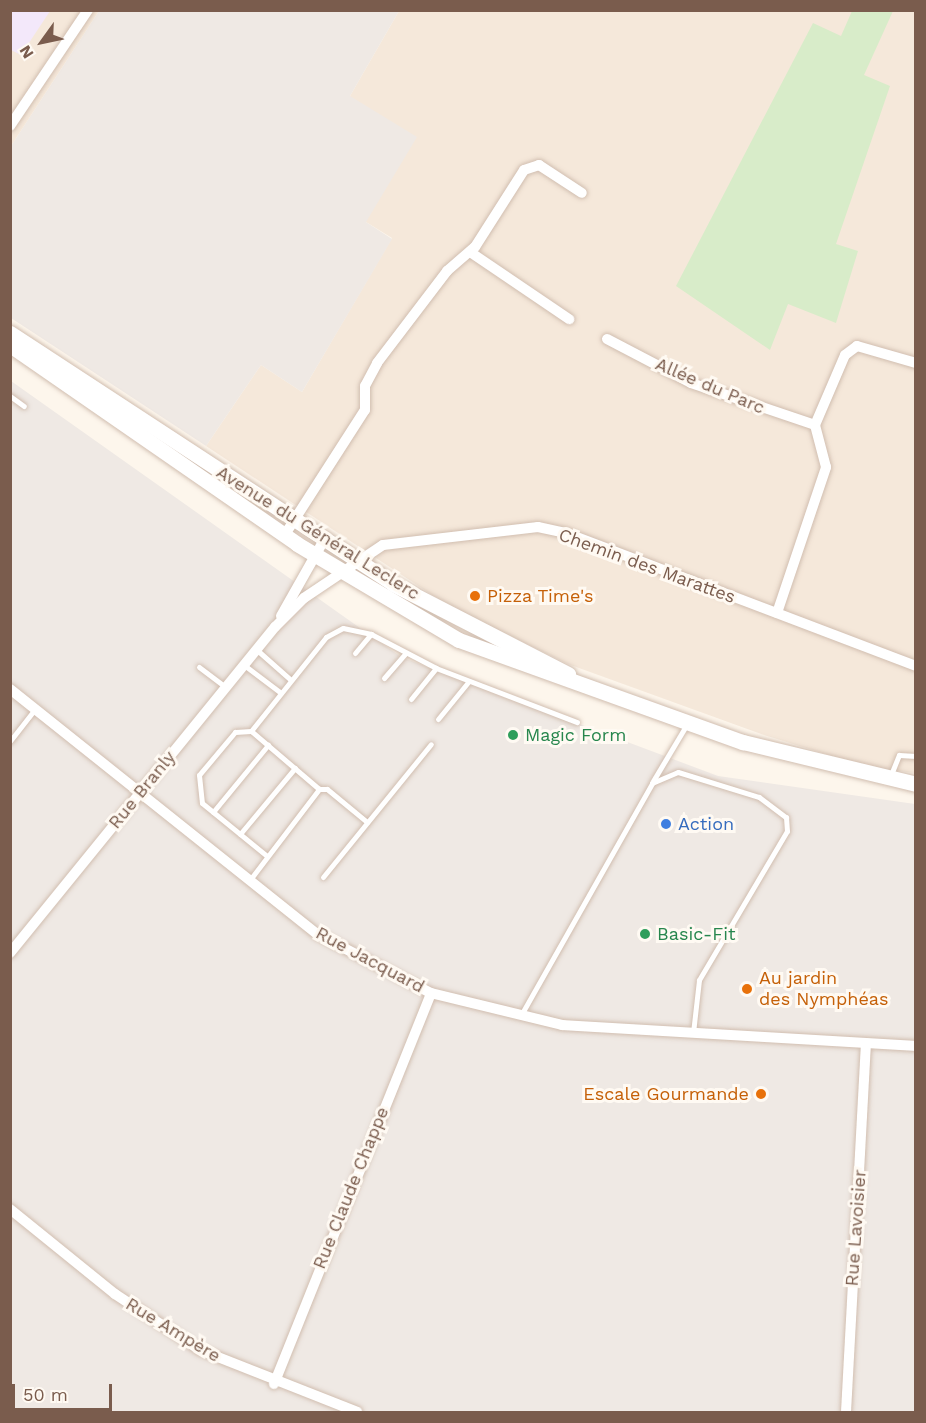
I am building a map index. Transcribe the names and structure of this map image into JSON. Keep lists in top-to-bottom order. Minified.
{"streets":{"main road":["Avenue du Général Leclerc"],"street":["Allée du Parc","Chemin des Marattes","Rue Branly","Rue Jacquard","Rue Claude Chappe","Rue Lavoisier","Rue Ampère"]},"crossings":[["Avenue du Général Leclerc","Chemin des Marattes"],["Avenue du Général Leclerc","Rue Branly"],["Chemin des Marattes","Rue Branly"],["Rue Branly","Rue Jacquard"],["Rue Jacquard","Rue Claude Chappe"],["Rue Jacquard","Rue Lavoisier"],["Rue Claude Chappe","Rue Ampère"]],"places":["Pizza Time's","Magic Form","Action","Basic-Fit","Au jardin des Nymphéas","Escale Gourmande"],"scale_bar":"50 m","north":"bottom left"}
